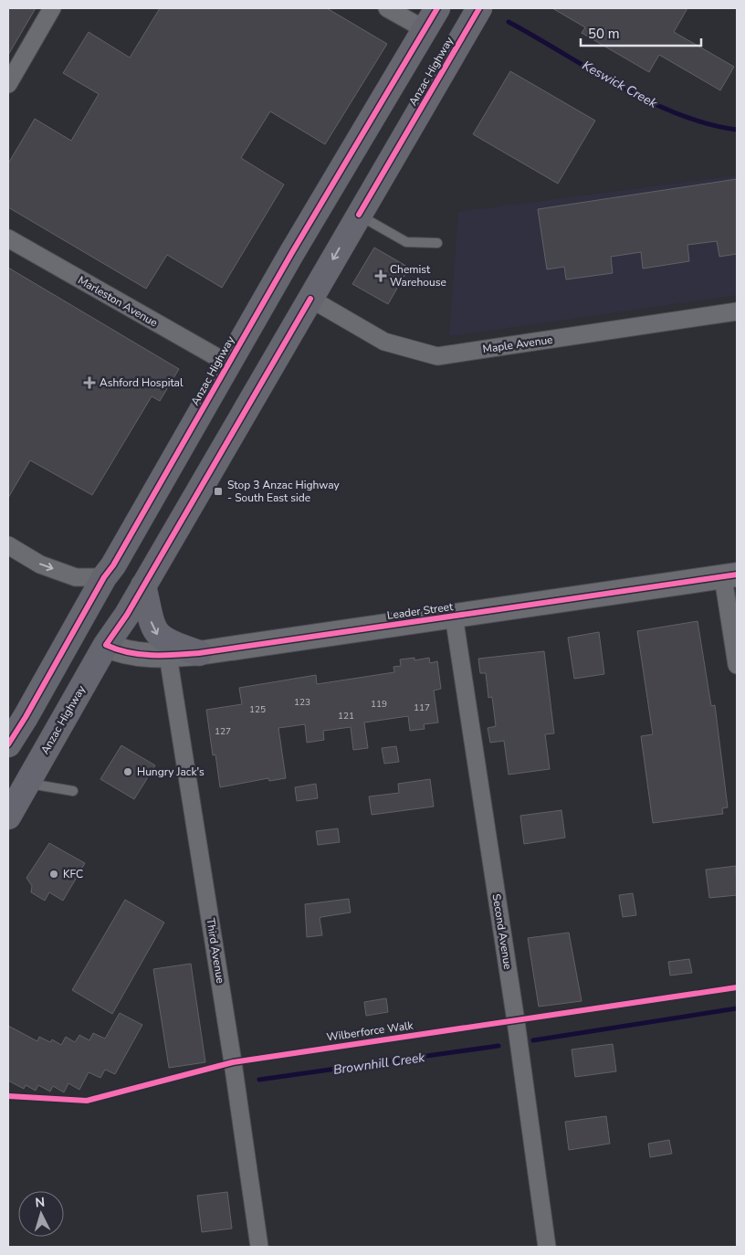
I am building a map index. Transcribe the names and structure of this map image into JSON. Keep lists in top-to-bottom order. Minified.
{"streets":{"highway":["Anzac Highway"],"main road":["Leader Street"],"street":["Marleston Avenue","Maple Avenue","Second Avenue","Third Avenue"],"cycle path":["Wilberforce Walk"]},"crossings":[["Anzac Highway","Marleston Avenue"],["Anzac Highway","Maple Avenue"],["Anzac Highway","Leader Street"],["Leader Street","Second Avenue"],["Leader Street","Third Avenue"]],"water":["Keswick Creek","Brownhill Creek"],"places":{"health":["Chemist Warehouse","Ashford Hospital"],"transit":["Stop 3 Anzac Highway - South East side"],"other":["Hungry Jack's","KFC"]},"house_numbers":["123","119","117","125","121","127"],"scale_bar":"50 m","north":"top"}
